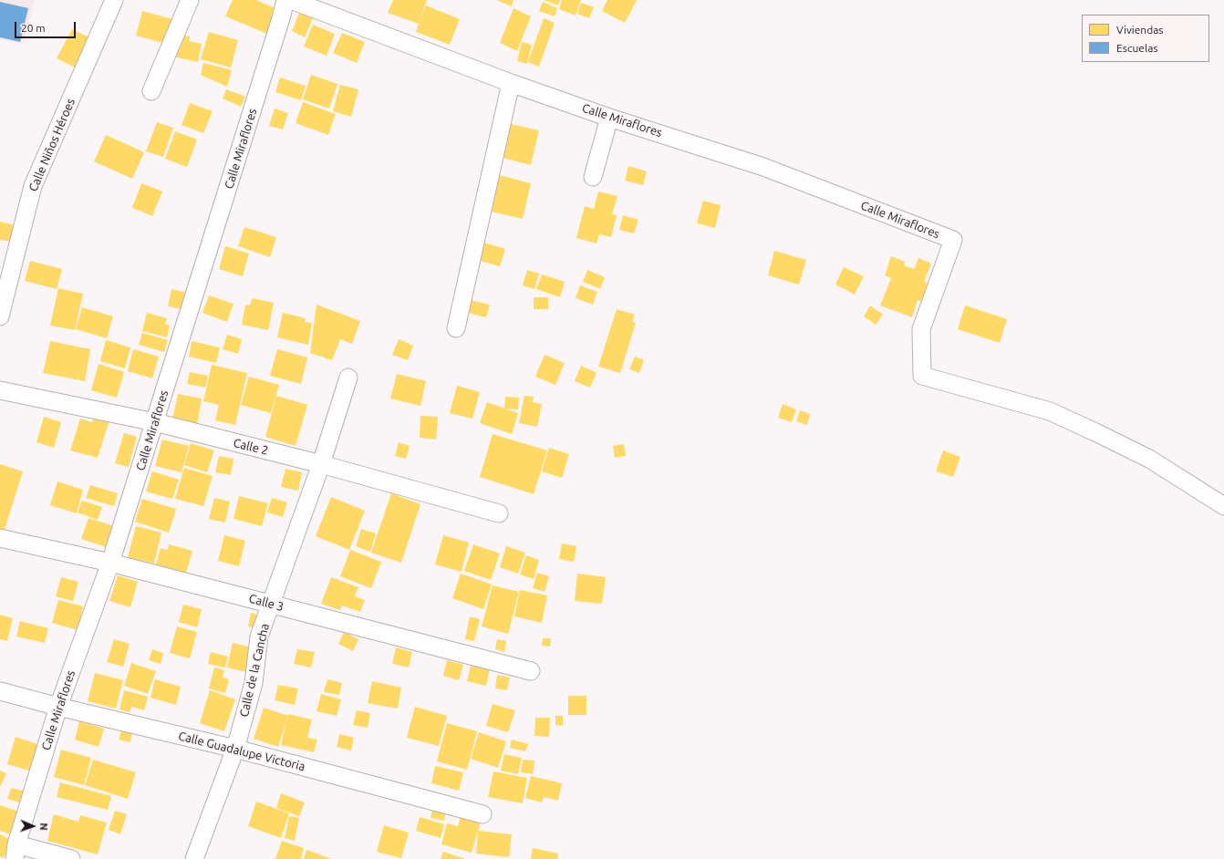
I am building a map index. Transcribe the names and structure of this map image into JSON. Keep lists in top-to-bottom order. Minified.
{"streets":{"street":["Calle Miraflores","Calle Niños Héroes","Calle 2","Calle 3","Calle de la Cancha","Calle Guadalupe Victoria"]},"crossings":[["Calle Miraflores","Calle 2"],["Calle Miraflores","Calle 3"],["Calle Miraflores","Calle Guadalupe Victoria"],["Calle 2","Calle de la Cancha"],["Calle 3","Calle de la Cancha"],["Calle de la Cancha","Calle Guadalupe Victoria"]],"legend":["Viviendas","Escuelas"],"scale_bar":"20 m","north":"right"}
